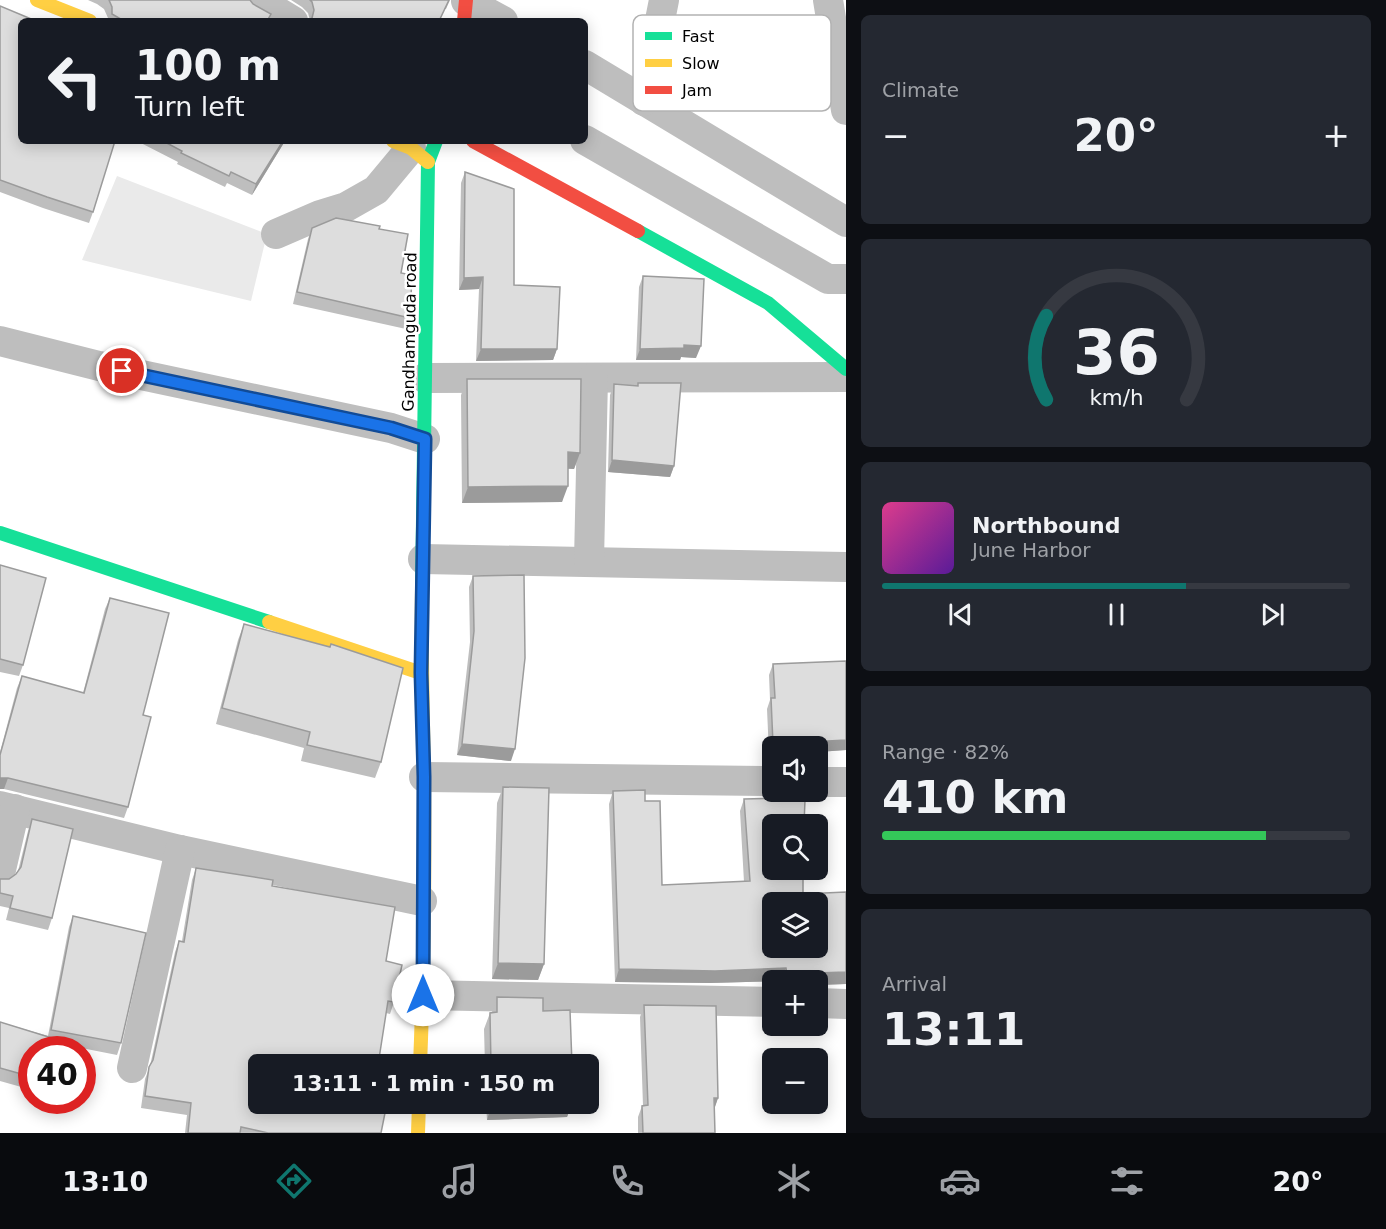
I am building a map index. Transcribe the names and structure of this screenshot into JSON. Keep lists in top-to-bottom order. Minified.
{"streets":{"street":["Gandhamguda road"]},"legend":["Fast","Slow","Jam"],"page":{"tile":["Climate",["Range · 82%","410 km"],["Arrival","13:11"]],"turn":["100 m","Turn left"],"heat":["−","20°","+"],"song":["Northbound","June Harbor"],"map_buttons":["+","−"],"limit":"40","trip":"13:11 · 1 min · 150 m","tabs":["13:10","20°"],"gauge":["36","km/h"]}}
